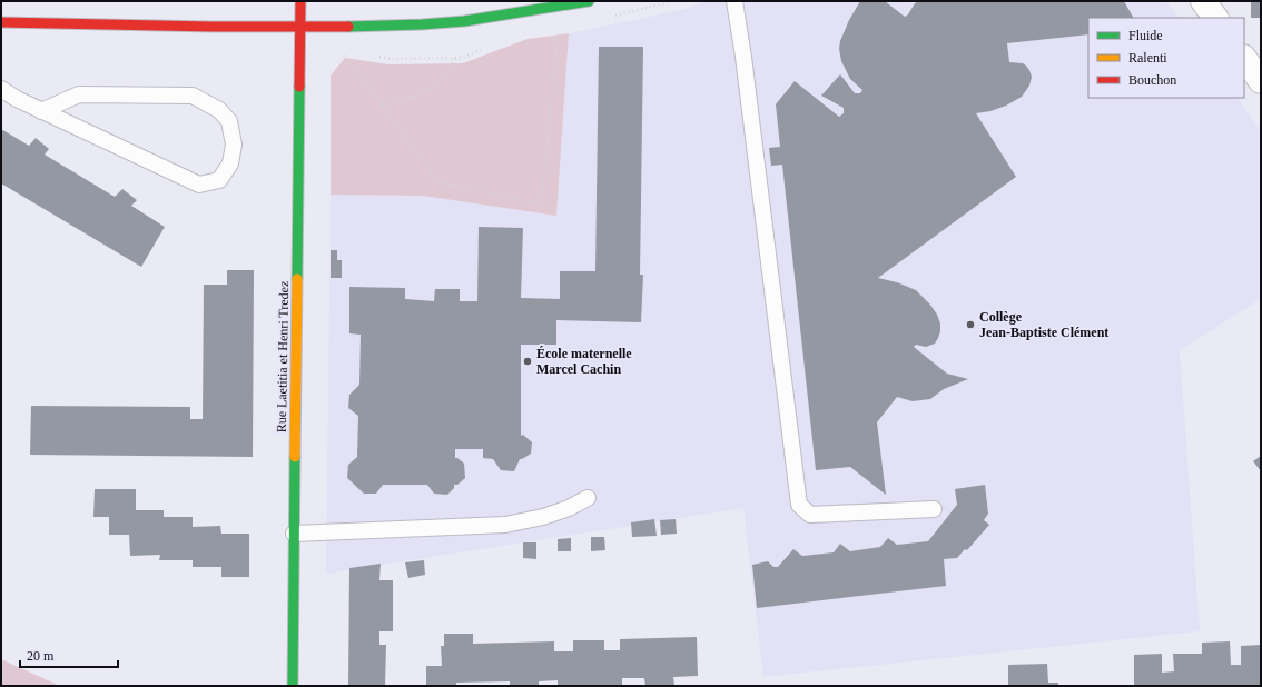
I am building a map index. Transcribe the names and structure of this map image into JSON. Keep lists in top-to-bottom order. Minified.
{"streets":{"street":["Rue Laetitia et Henri Tredez"]},"places":["Collège Jean-Baptiste Clément","École maternelle Marcel Cachin"],"legend":["Fluide","Ralenti","Bouchon"],"scale_bar":"20 m"}
